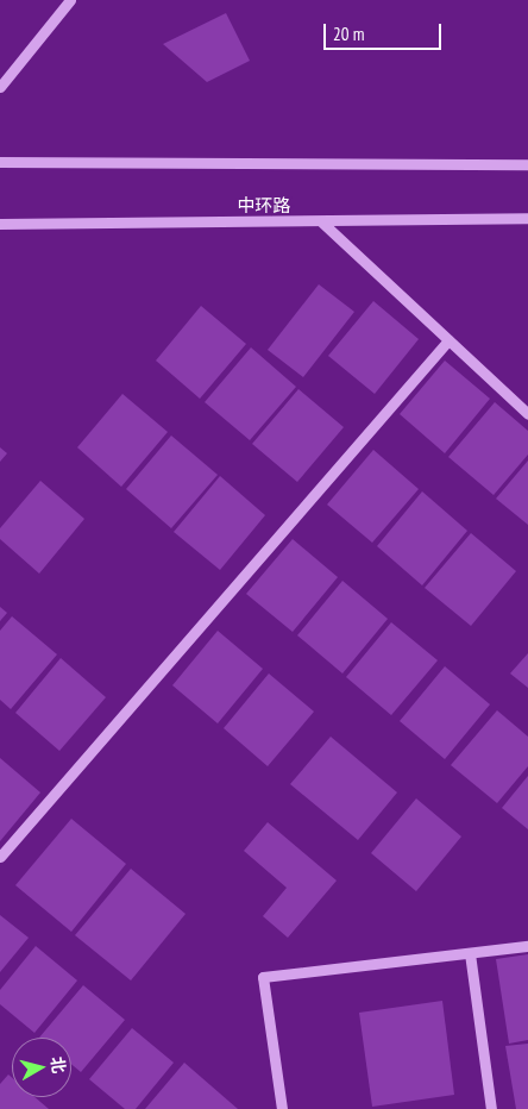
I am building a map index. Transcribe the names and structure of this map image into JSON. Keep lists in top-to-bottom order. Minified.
{"streets":{"street":["中环路"]},"scale_bar":"20 m","north":"right"}
